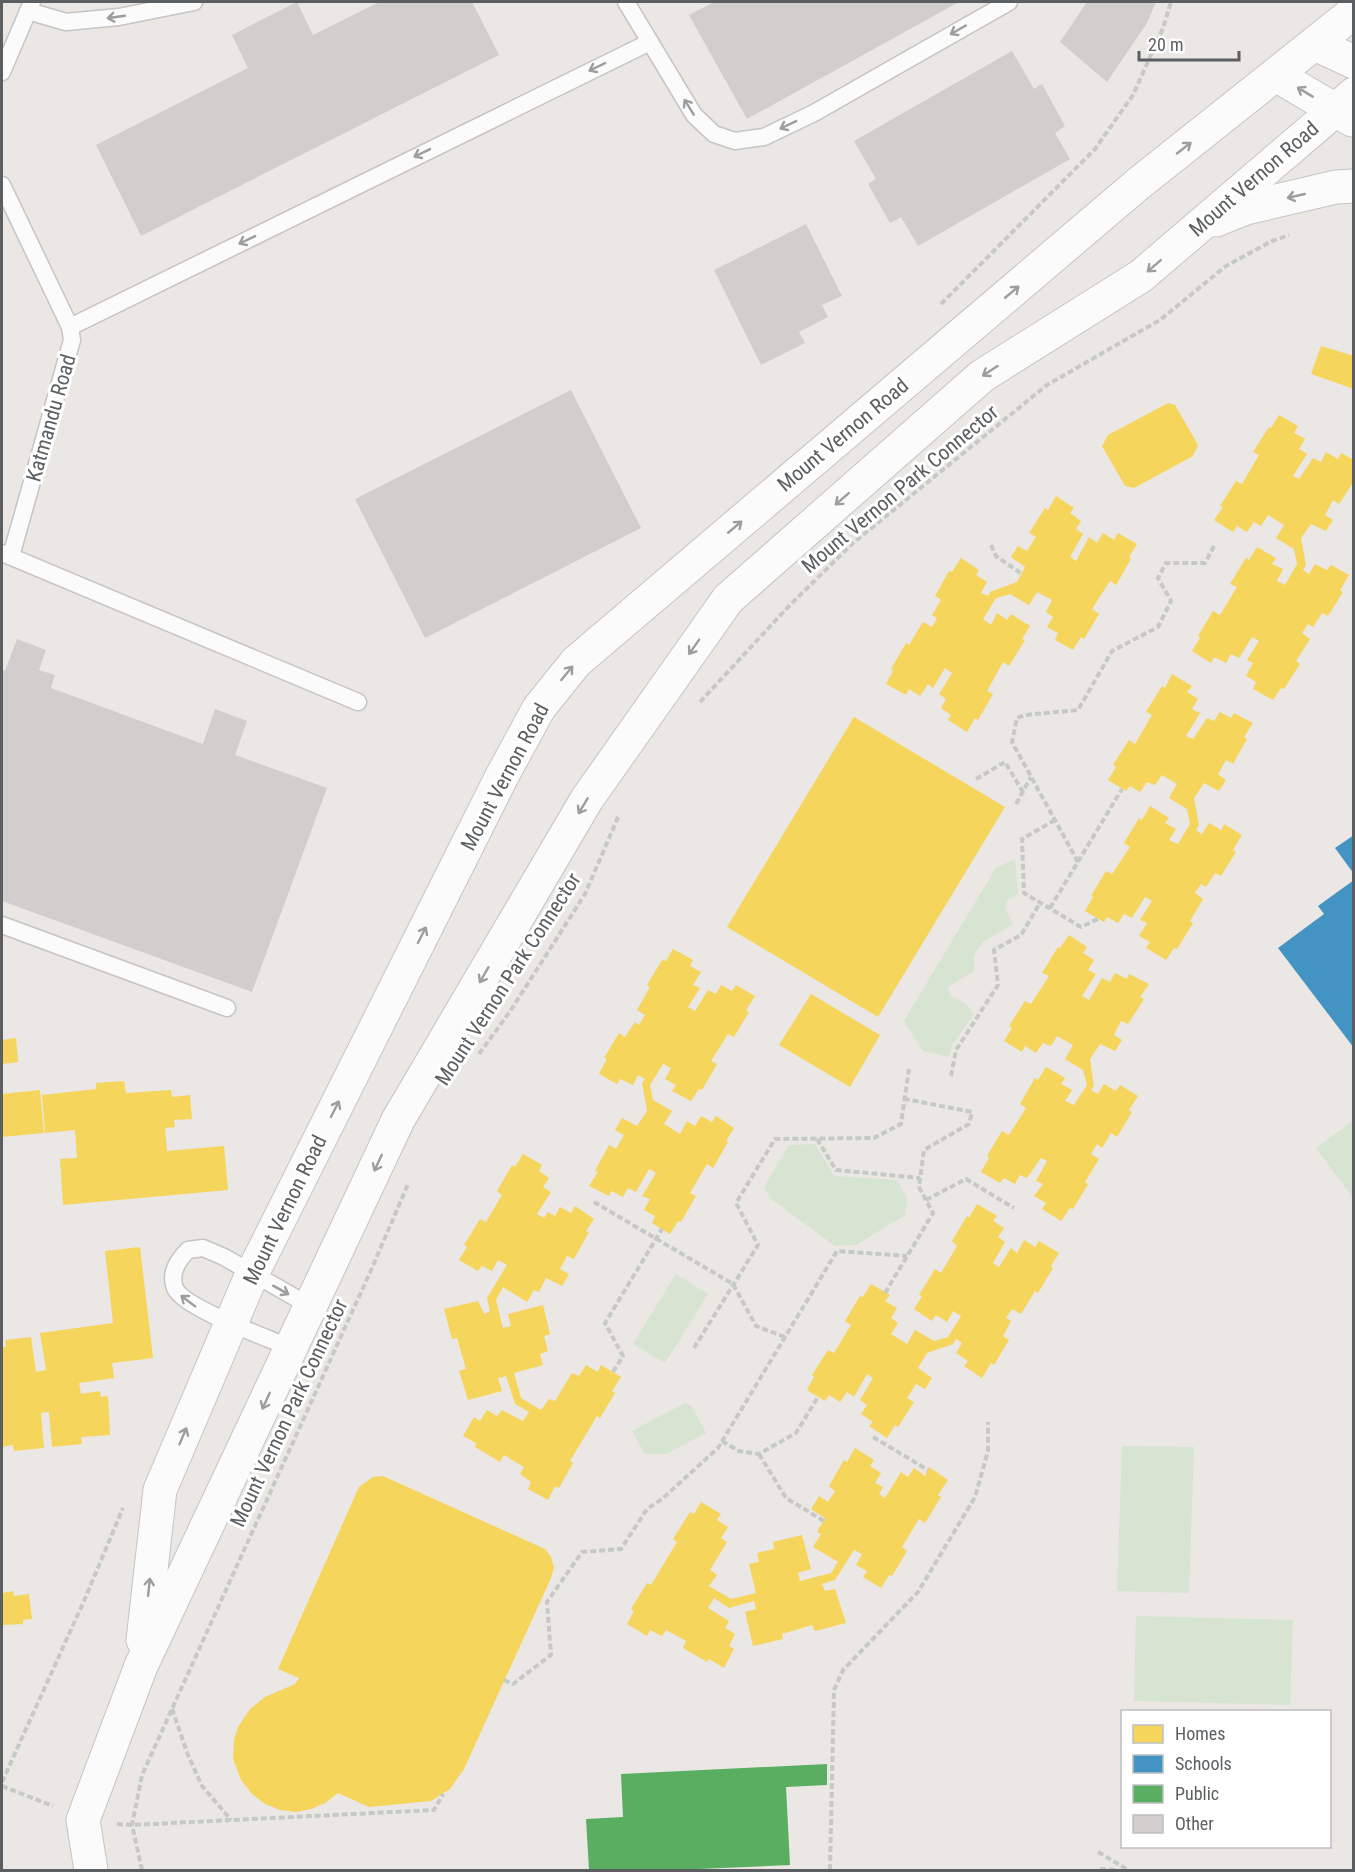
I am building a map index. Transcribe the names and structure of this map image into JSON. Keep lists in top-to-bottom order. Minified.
{"streets":{"street":["Mount Vernon Road"],"lane":["Katmandu Road"],"path":["Mount Vernon Park Connector"]},"legend":["Homes","Schools","Public","Other"],"scale_bar":"20 m"}
